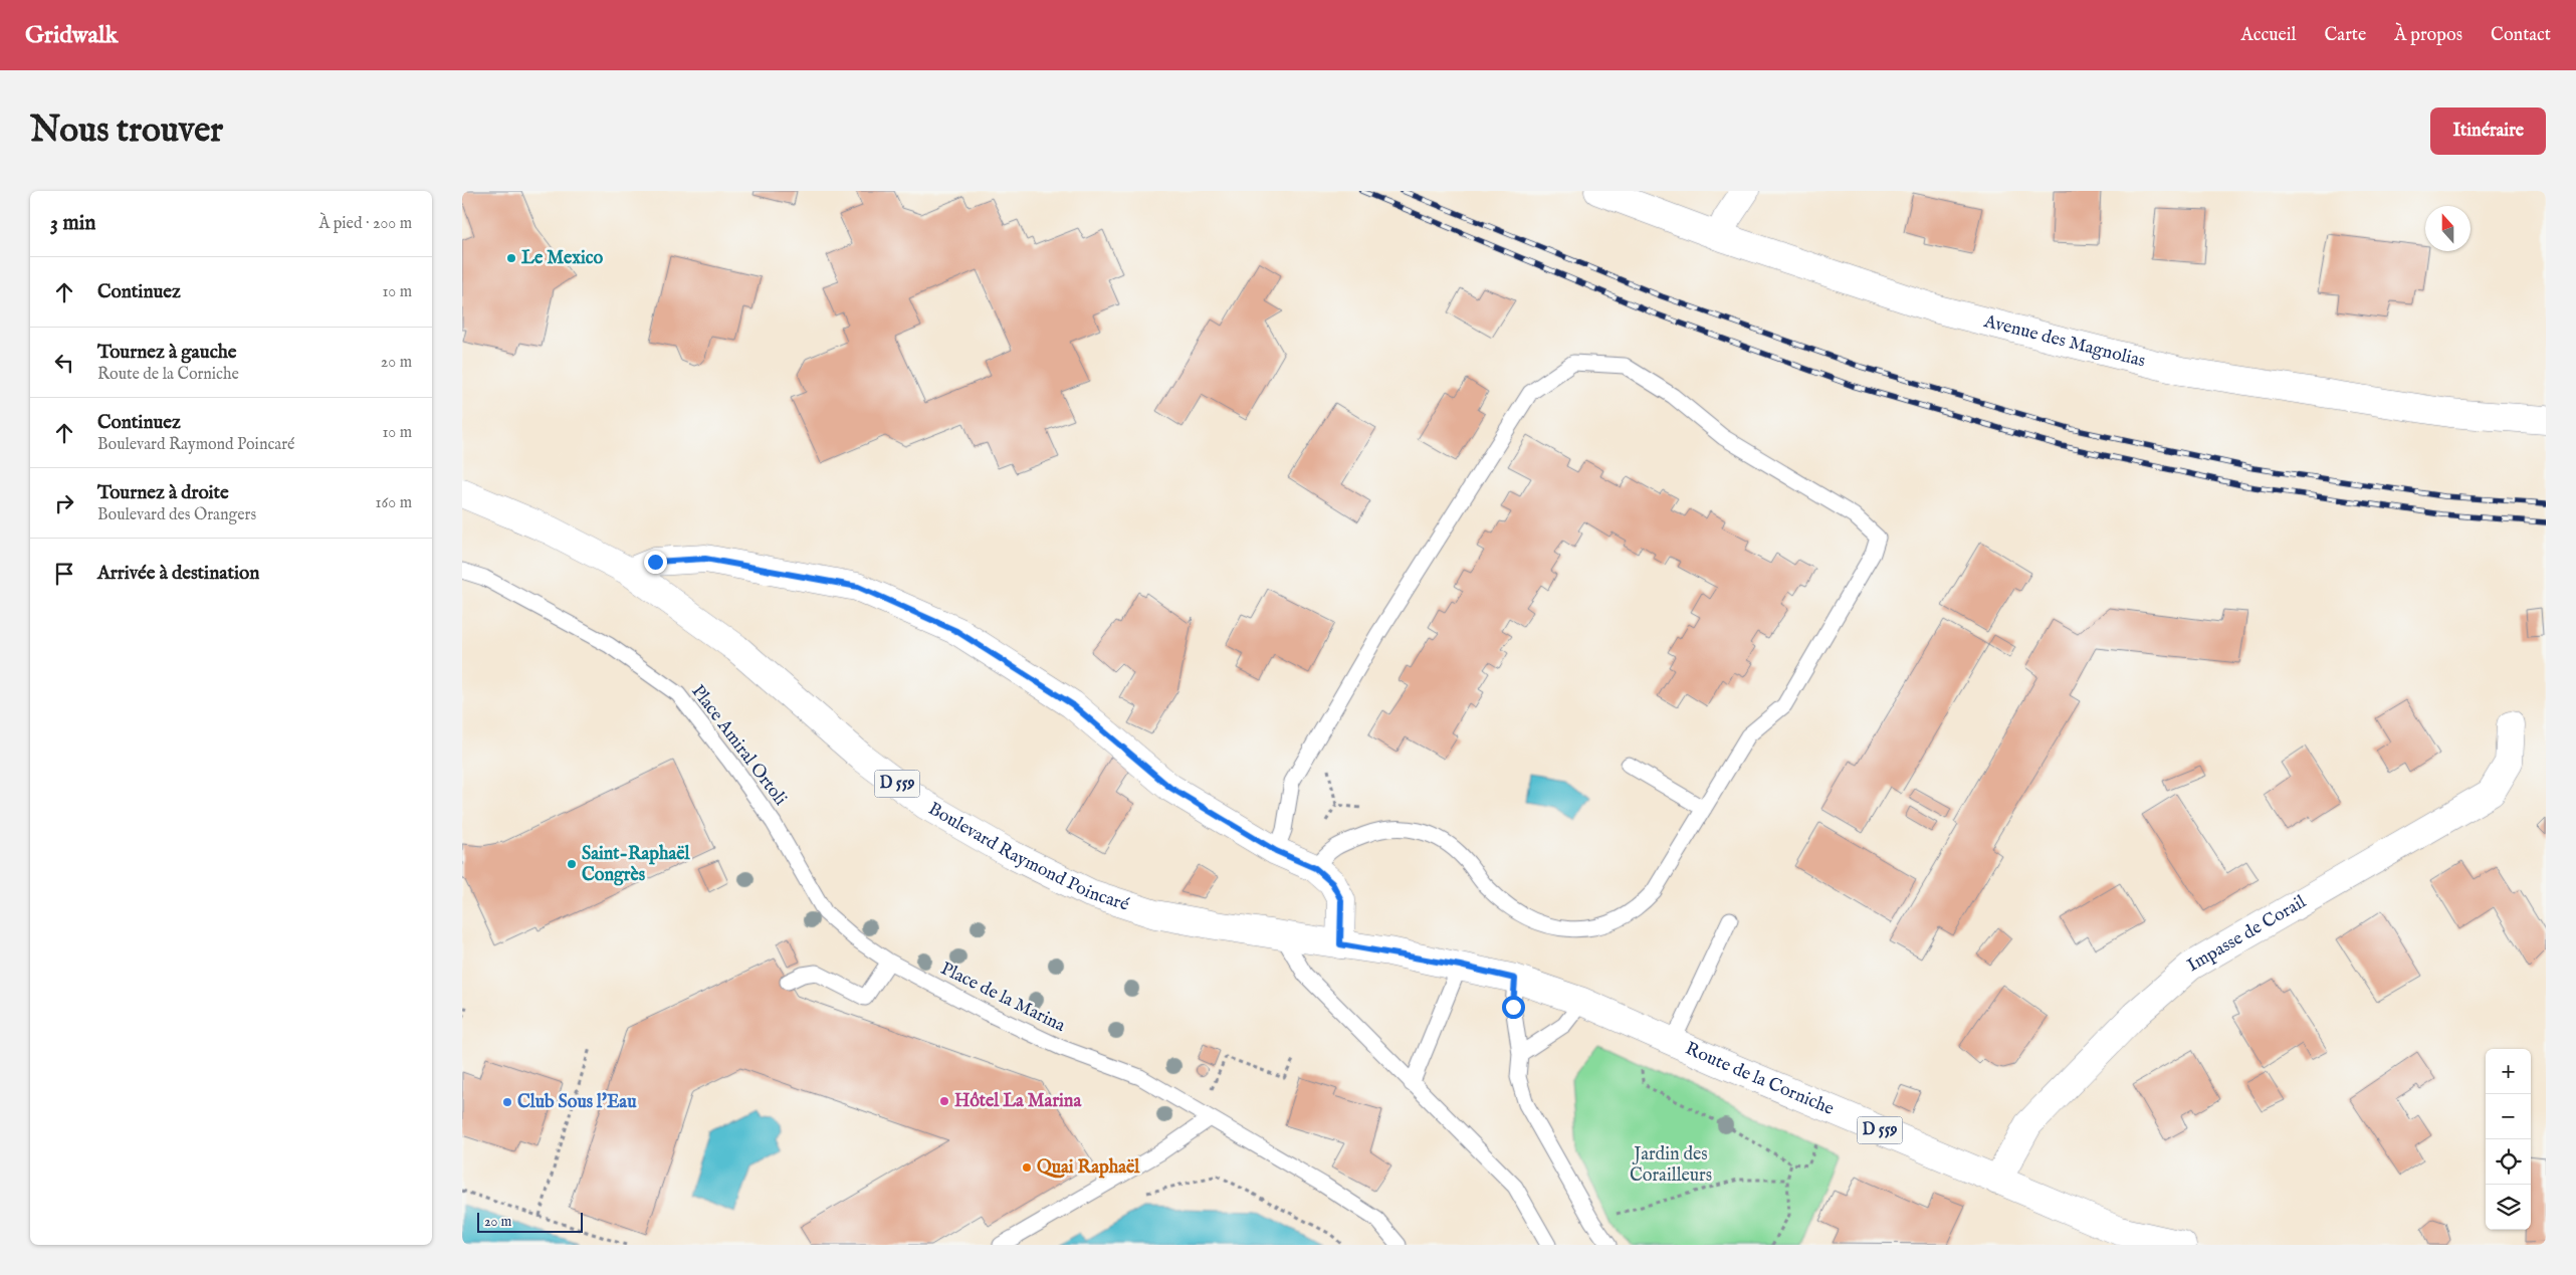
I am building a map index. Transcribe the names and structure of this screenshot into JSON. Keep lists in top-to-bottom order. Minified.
{"streets":{"street":["Avenue des Magnolias","D 559","Boulevard Raymond Poincaré","Impasse de Corail","Route de la Corniche"],"lane":["Place Amiral Ortoli","Place de la Marina"]},"crossings":[["Place Amiral Ortoli","Place de la Marina"],["Boulevard Raymond Poincaré","Route de la Corniche"],["Impasse de Corail","Route de la Corniche"]],"parks":["Jardin des Corailleurs"],"places":["Le Mexico","Saint-Raphaël Congrès","Hôtel La Marina","Club Sous l'Eau","Quai Raphaël"],"scale_bar":"20 m","north":"top","page":{"header":"Gridwalk","nav":["Accueil","Carte","À propos","Contact"],"buttons":"Itinéraire","title":"Nous trouver","heading":["3 min","À pied · 200 m"],"list":[["Continuez","10 m"],["Tournez à gauche","Route de la Corniche","20 m"],["Continuez","Boulevard Raymond Poincaré","10 m"],["Tournez à droite","Boulevard des Orangers","160 m"],"Arrivée à destination"],"map_buttons":["+","−"],"scale":"20 m"}}
